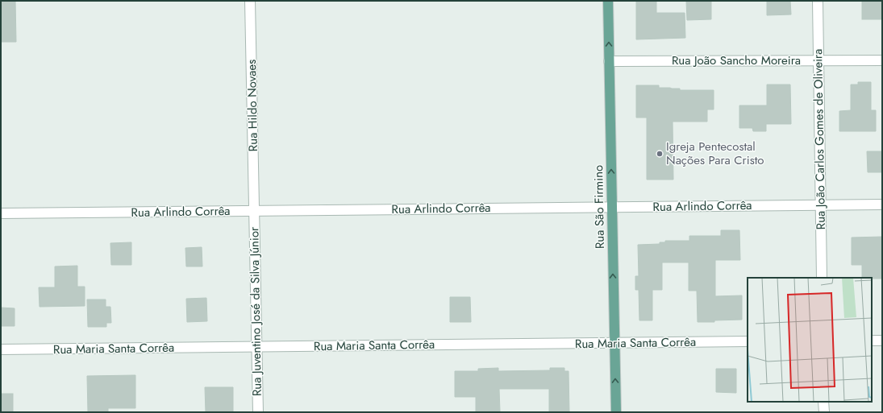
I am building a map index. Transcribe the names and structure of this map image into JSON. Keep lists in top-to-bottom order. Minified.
{"streets":{"main road":["Rua São Firmino"],"street":["Rua João Sancho Moreira","Rua Hildo Novaes","Rua João Carlos Gomes de Oliveira","Rua Arlindo Corrêa","Rua Juventino José da Silva Júnior","Rua Maria Santa Corrêa"]},"crossings":[["Rua João Sancho Moreira","Rua João Carlos Gomes de Oliveira"],["Rua João Sancho Moreira","Rua São Firmino"],["Rua Hildo Novaes","Rua Arlindo Corrêa"],["Rua Hildo Novaes","Rua Juventino José da Silva Júnior"],["Rua João Carlos Gomes de Oliveira","Rua Arlindo Corrêa"],["Rua Arlindo Corrêa","Rua São Firmino"],["Rua Arlindo Corrêa","Rua Juventino José da Silva Júnior"],["Rua São Firmino","Rua Maria Santa Corrêa"],["Rua Juventino José da Silva Júnior","Rua Maria Santa Corrêa"]],"one_way":["Rua São Firmino"],"places":["Igreja Pentecostal Nações Para Cristo"]}
